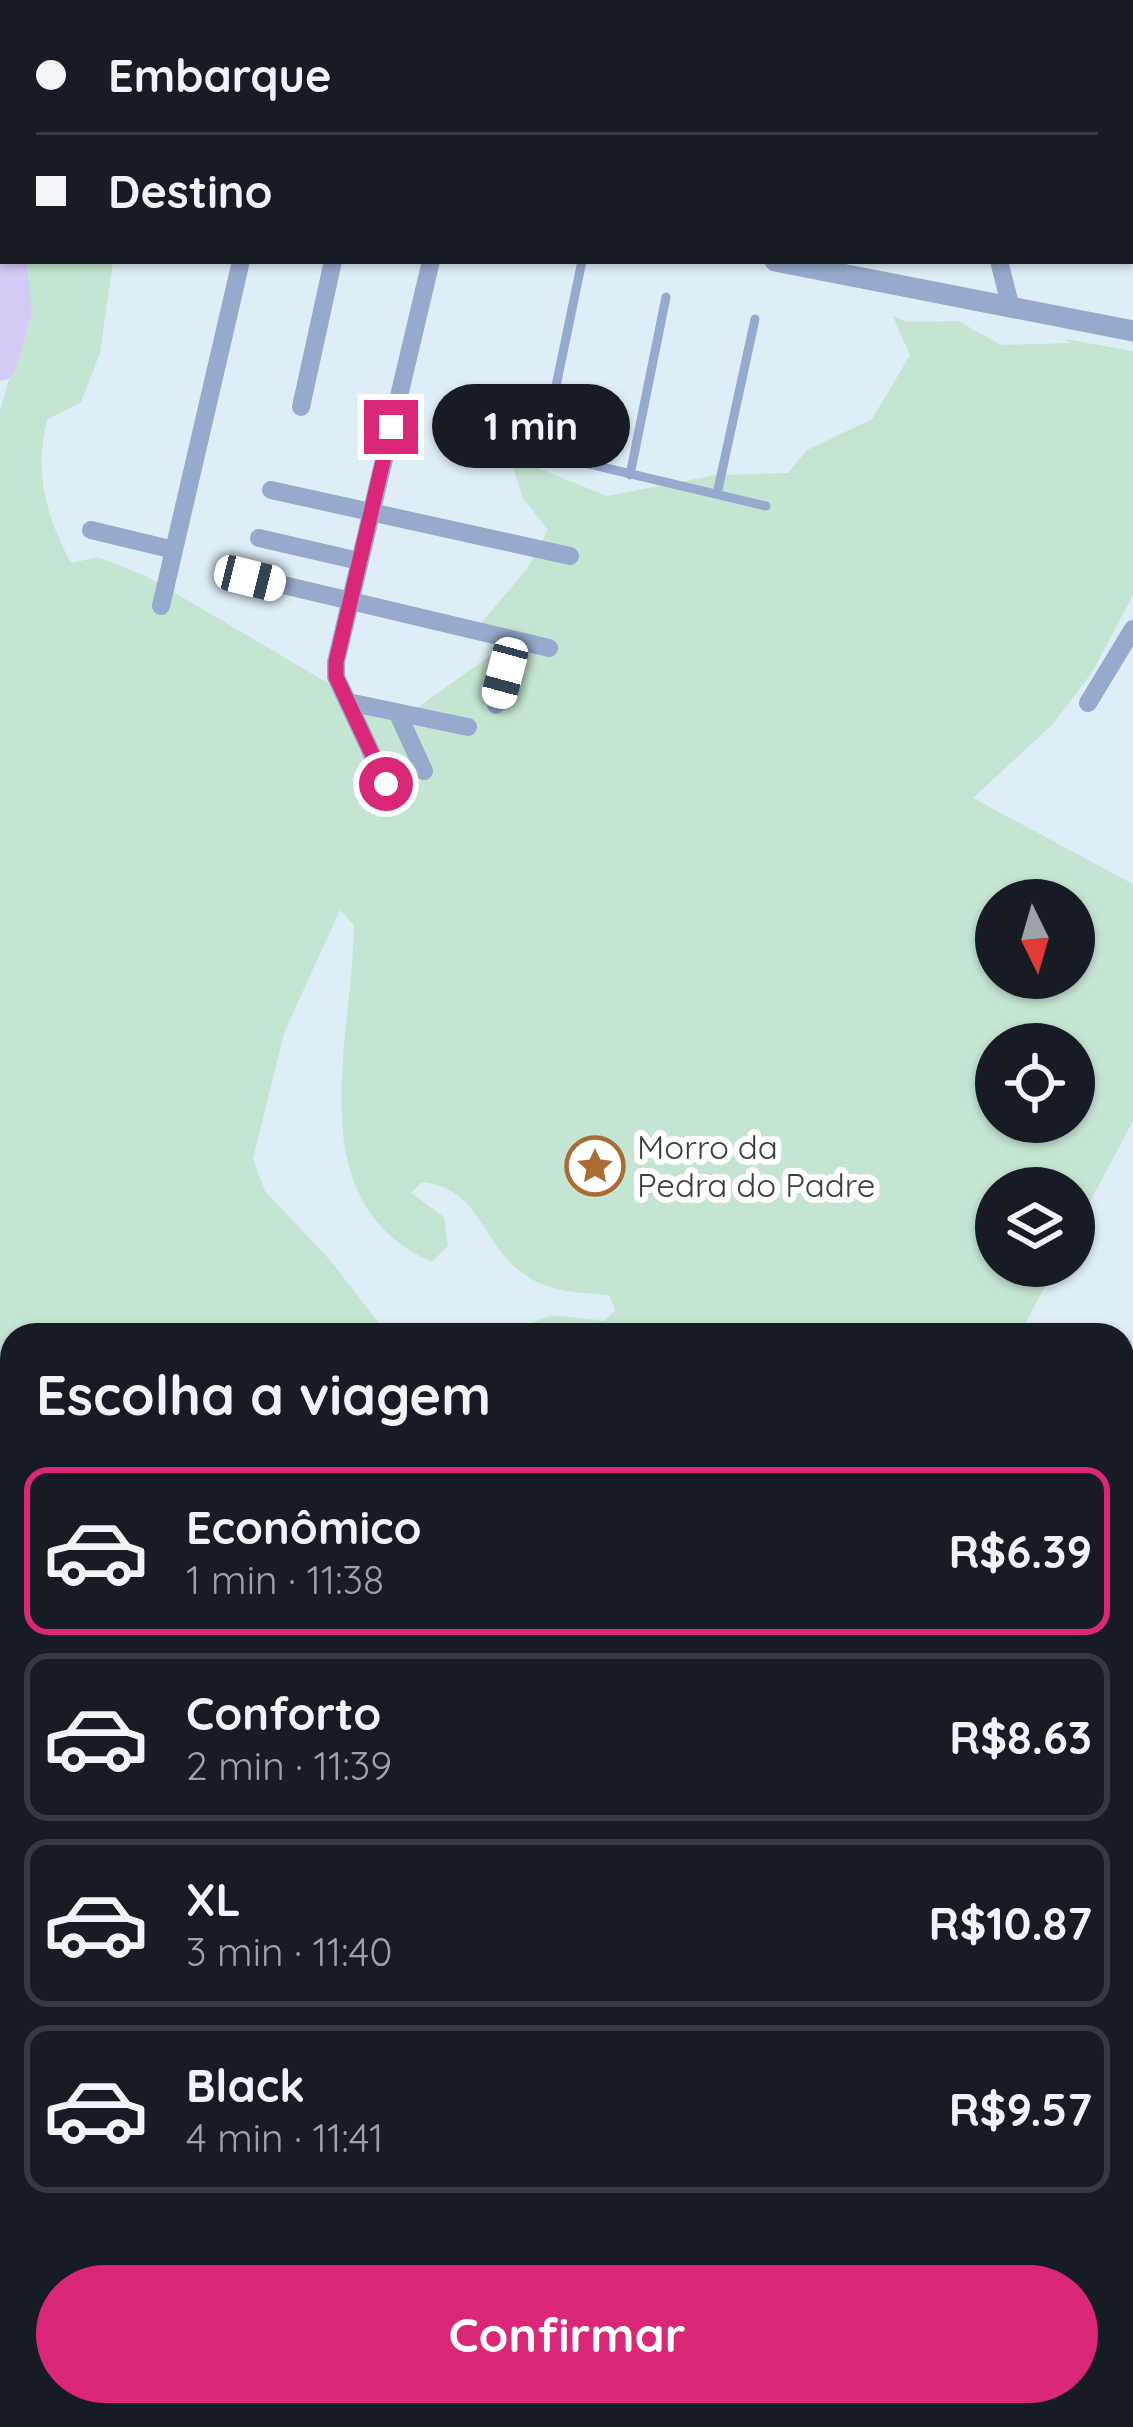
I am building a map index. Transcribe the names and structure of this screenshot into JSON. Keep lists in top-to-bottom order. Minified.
{"places":{"place":["Morro da Pedra do Padre"]},"north":"bottom","page":{"banner":["Embarque","Destino"],"bubble":"1 min","heading":"Escolha a viagem","list":[{"name":"Econômico","note":"1 min · 11:38","value":"R$6.39"},{"name":"Conforto","note":"2 min · 11:39","value":"R$8.63"},{"name":"XL","note":"3 min · 11:40","value":"R$10.87"},{"name":"Black","note":"4 min · 11:41","value":"R$9.57"}],"buttons":"Confirmar"}}
